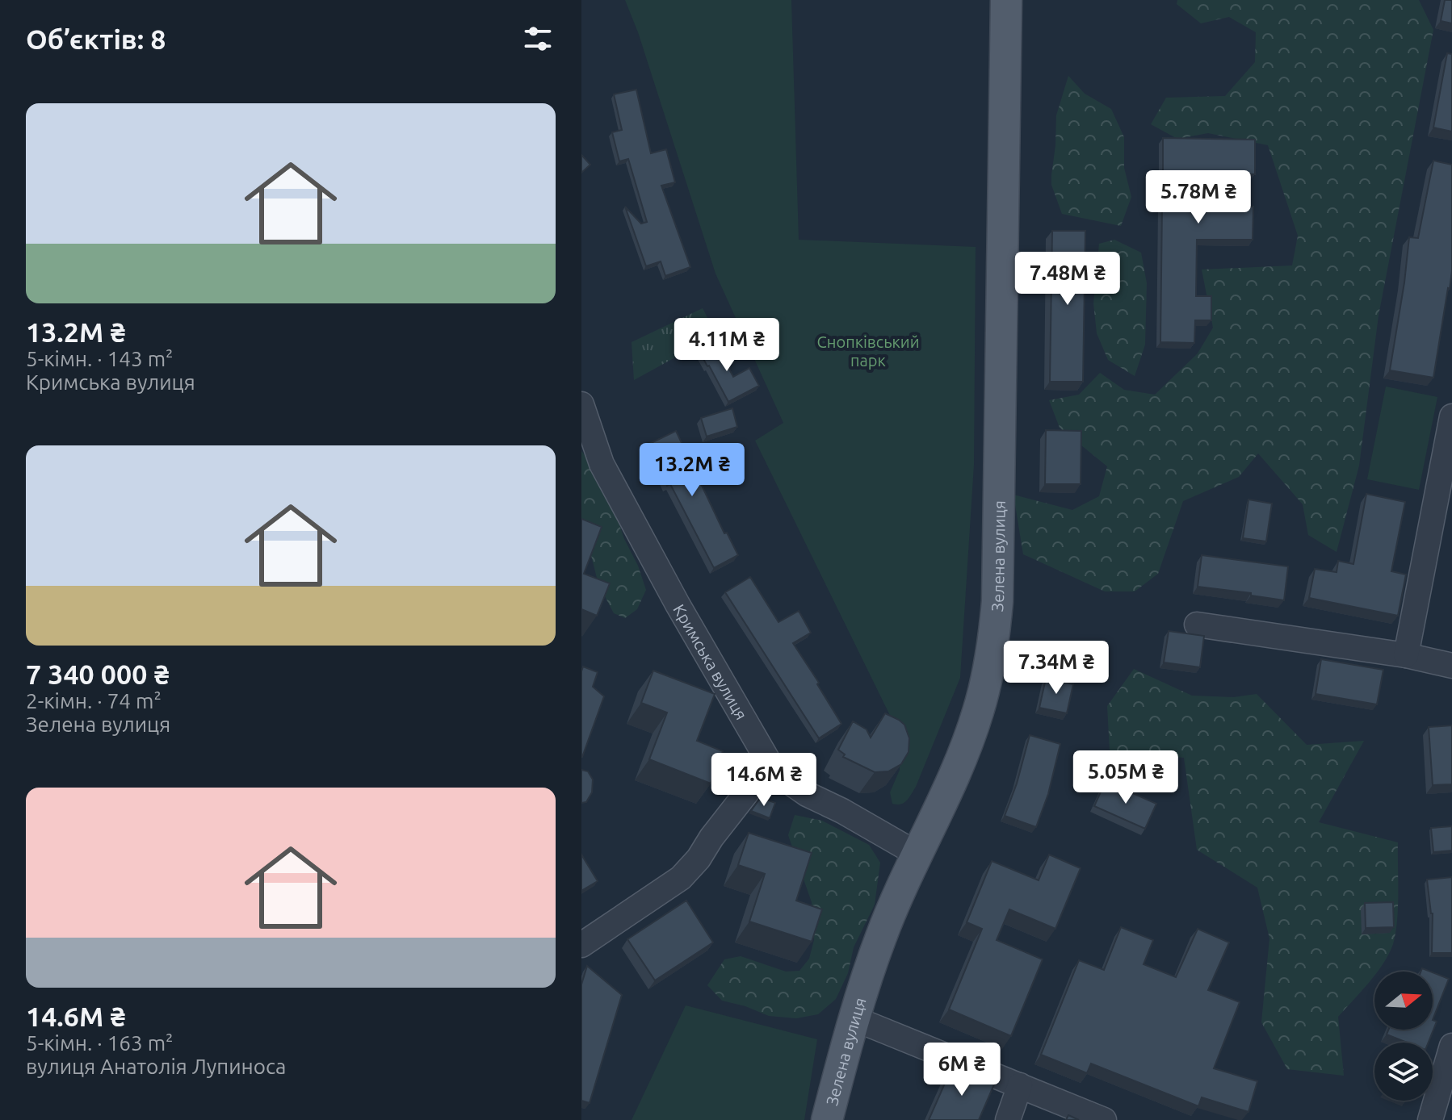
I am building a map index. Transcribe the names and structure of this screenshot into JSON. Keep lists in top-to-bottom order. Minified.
{"streets":{"main road":["Зелена вулиця"],"street":["Кримська вулиця"]},"crossings":[["Зелена вулиця","Кримська вулиця"]],"parks":["Снопківський парк"],"north":"right","page":{"heading":"Об’єктів: 8","list":[{"name":"13.2M ₴","note":"5-кімн. · 143 m² · Кримська вулиця"},{"name":"7 340 000 ₴","note":"2-кімн. · 74 m² · Зелена вулиця"},{"name":"14.6M ₴","note":"5-кімн. · 163 m² · вулиця Анатолія Лупиноса"}],"price":["5.78M ₴","7.48M ₴","4.11M ₴","13.2M ₴","7.34M ₴","5.05M ₴","14.6M ₴","6M ₴"]}}
